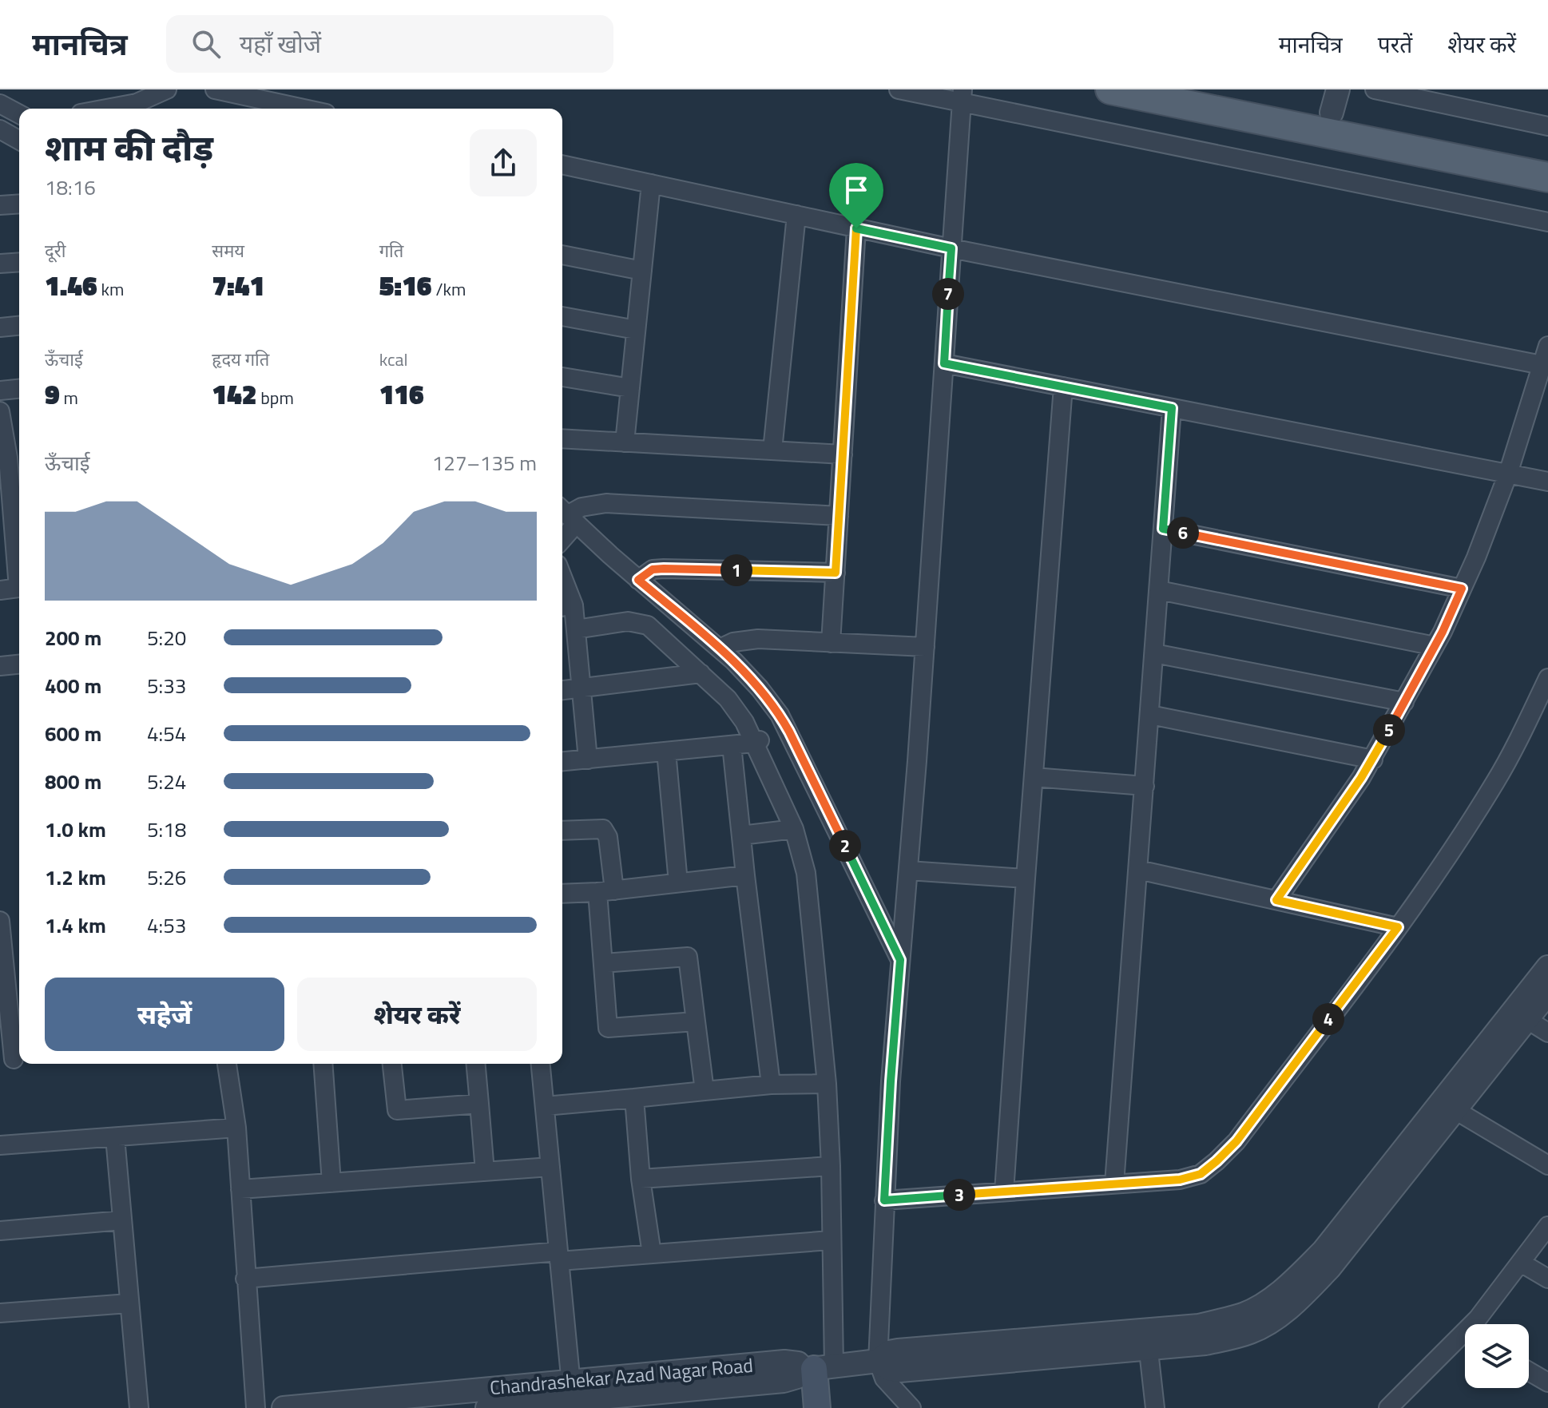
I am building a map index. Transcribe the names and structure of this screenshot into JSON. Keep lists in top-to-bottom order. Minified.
{"streets":{"street":["Chandrashekar Azad Nagar Road"]},"page":{"header":"मानचित्र","search":"यहाँ खोजें","nav":["मानचित्र","परतें","शेयर करें"],"heading":["शाम की दौड़","18:16"],"stats":[["दूरी","1.46 km"],["समय","7:41"],["गति","5:16 /km"],["ऊँचाई","9 m"],["हृदय गति","142 bpm"],["kcal","116"]],"pins":["7","6","1","5","2","4","3"],"chart":["ऊँचाई","127–135 m"],"list":[{"name":"200 m","note":"5:20"},{"name":"400 m","note":"5:33"},{"name":"600 m","note":"4:54"},{"name":"800 m","note":"5:24"},{"name":"1.0 km","note":"5:18"},{"name":"1.2 km","note":"5:26"},{"name":"1.4 km","note":"4:53"}],"buttons":["सहेजें","शेयर करें"]}}
